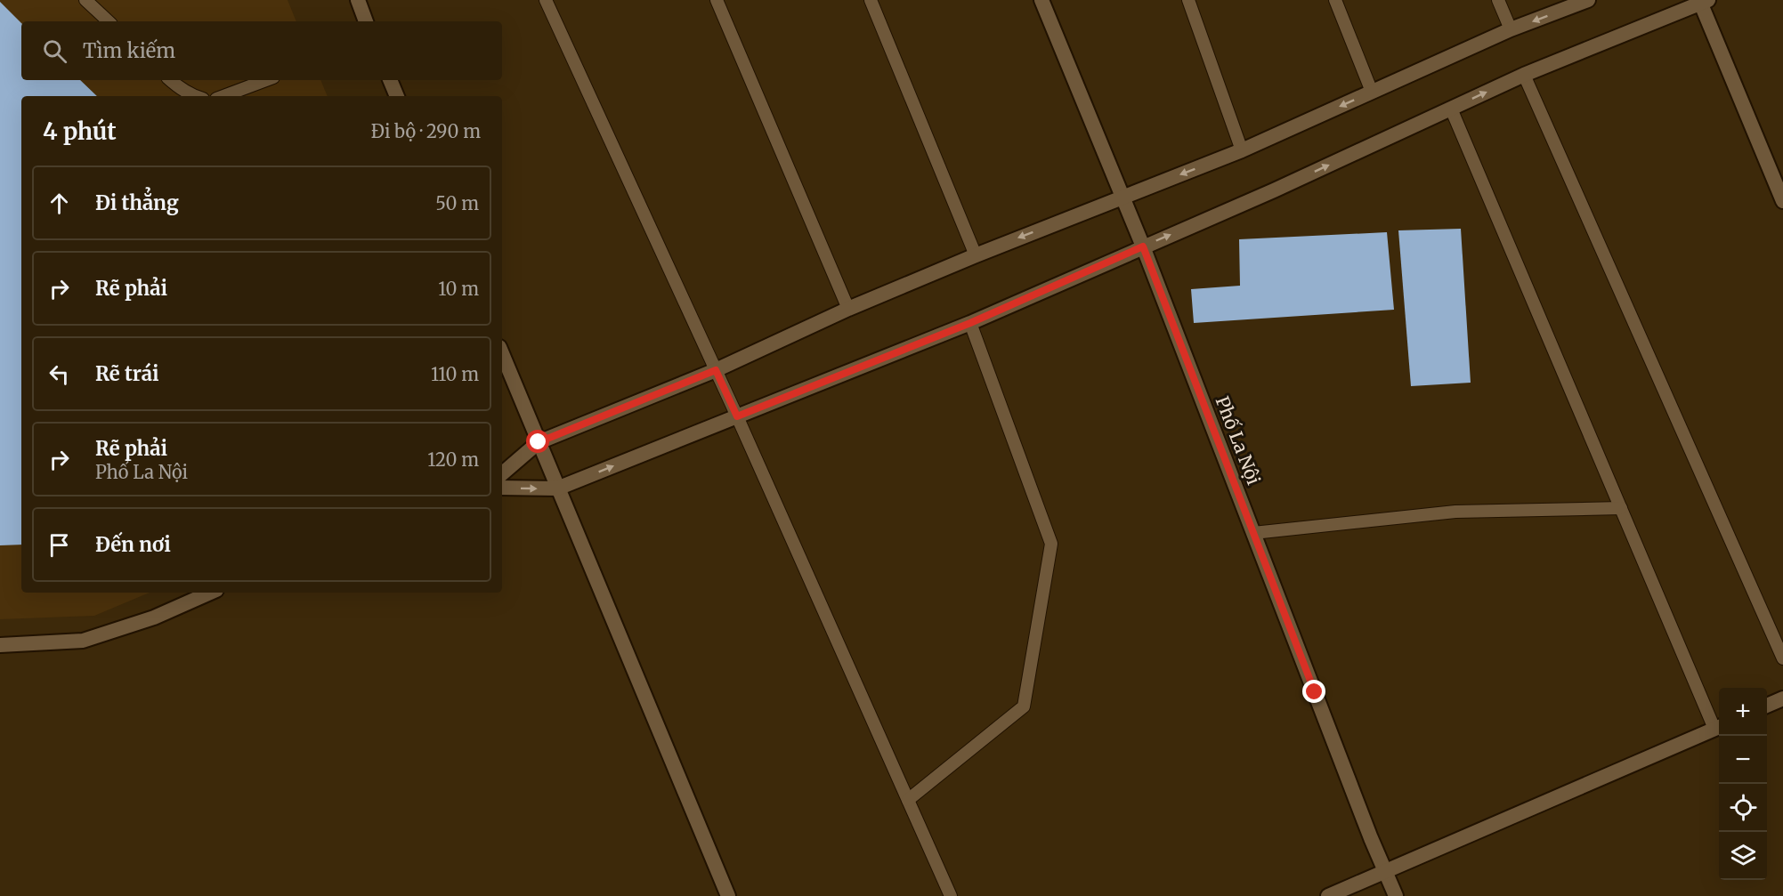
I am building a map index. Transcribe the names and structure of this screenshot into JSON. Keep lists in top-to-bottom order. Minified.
{"streets":{"street":["Phố La Nội"]},"page":{"search":"Tìm kiếm","heading":["4 phút","Đi bộ · 290 m"],"list":[["Đi thẳng","50 m"],["Rẽ phải","10 m"],["Rẽ trái","110 m"],["Rẽ phải","Phố La Nội","120 m"],"Đến nơi"],"map_buttons":["+","−"]}}
